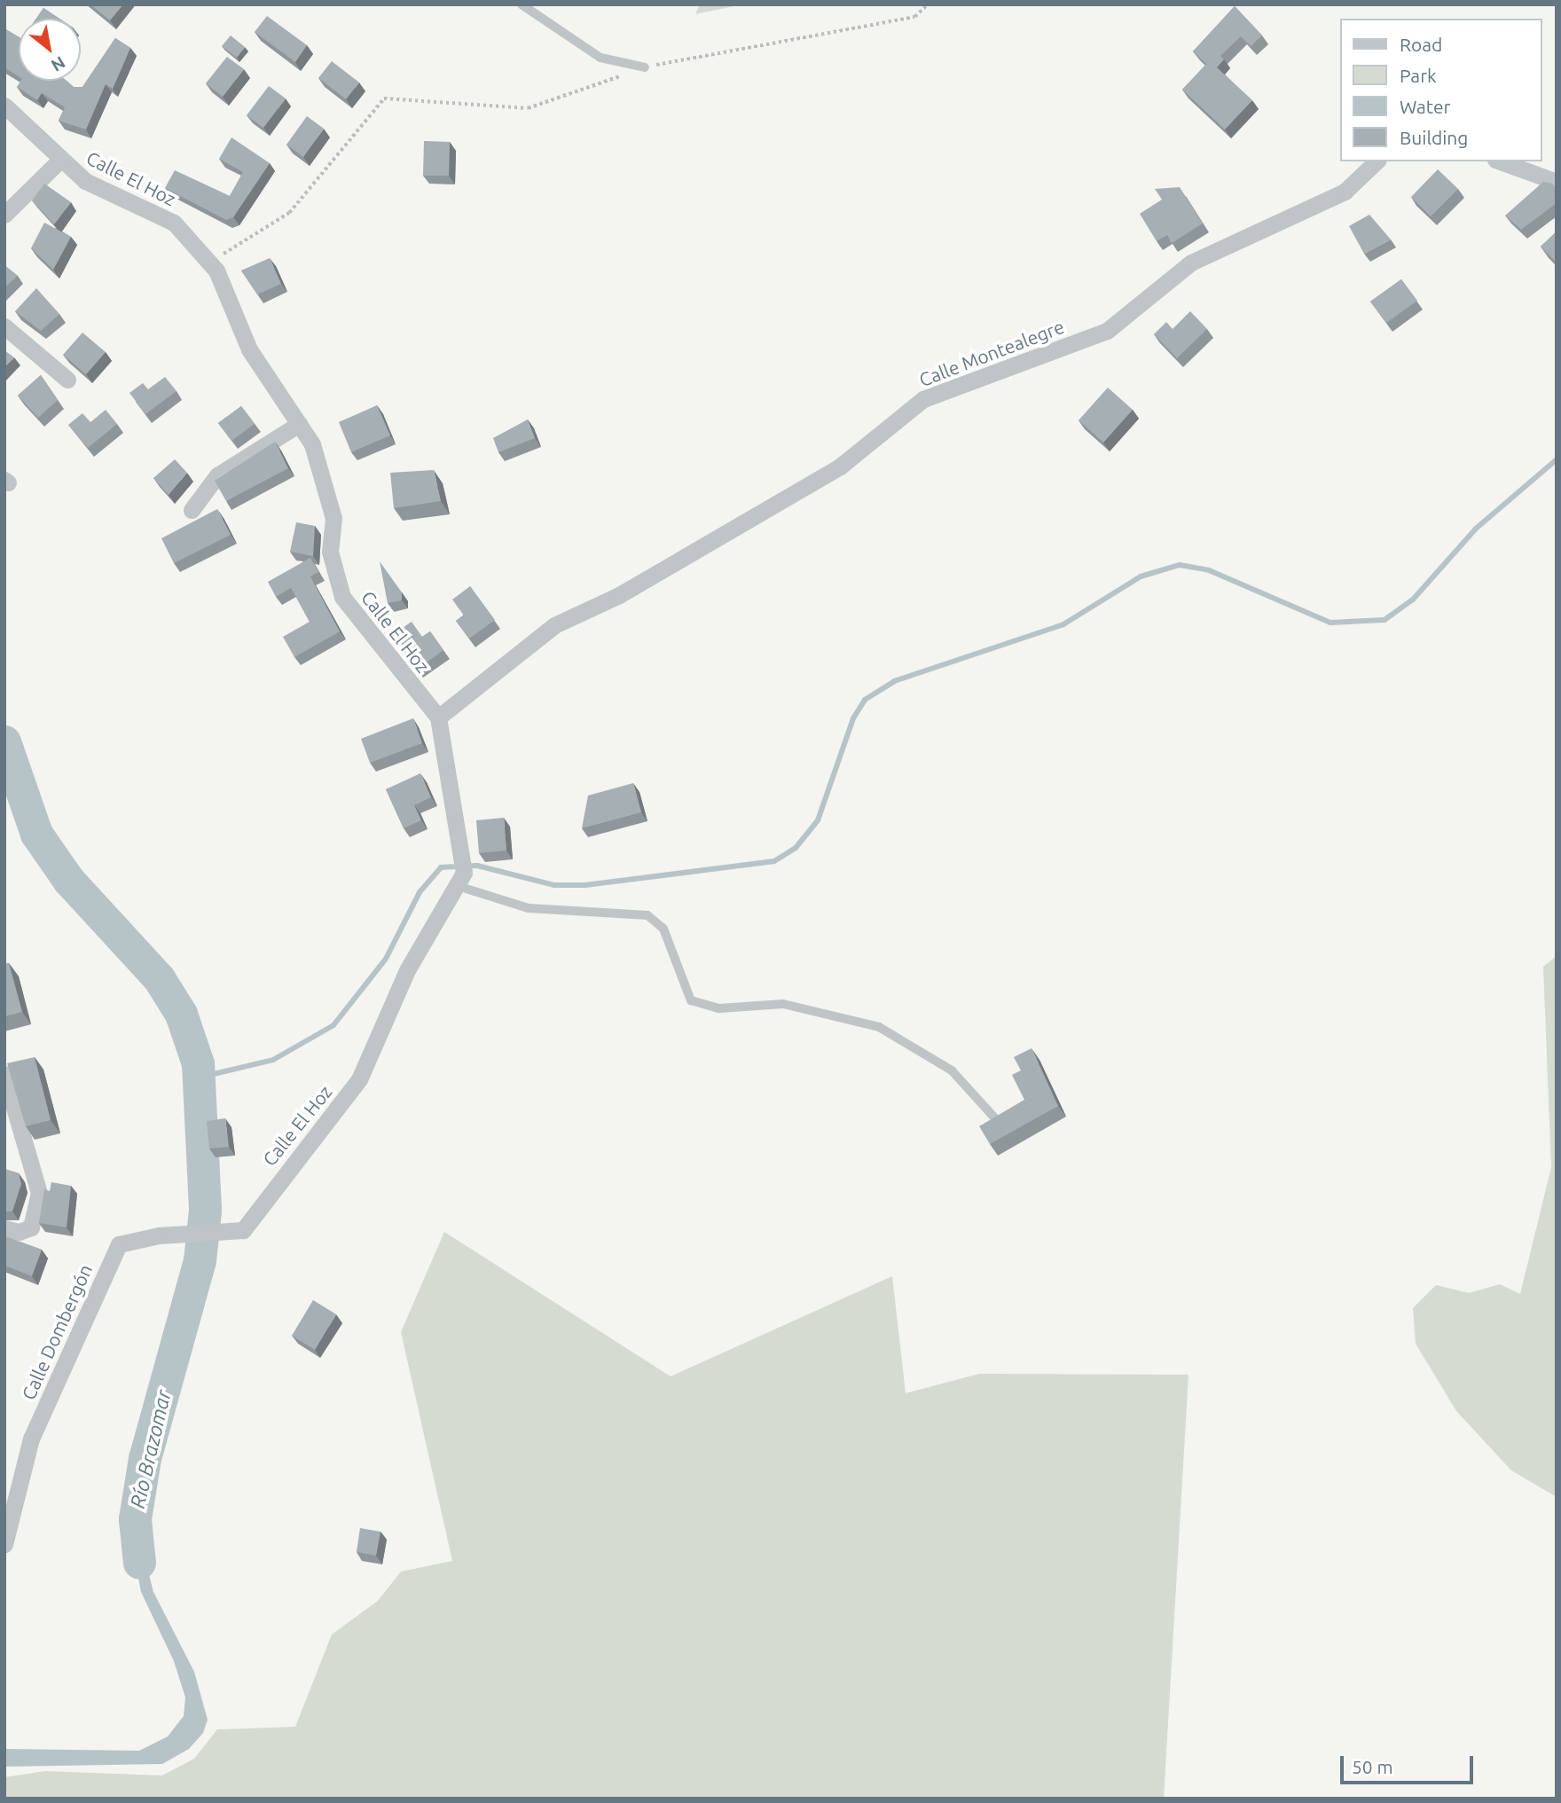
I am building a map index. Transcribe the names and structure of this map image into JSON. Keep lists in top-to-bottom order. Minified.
{"streets":{"street":["Calle El Hoz","Calle Montealegre","Calle Dombergón"]},"crossings":[["Calle El Hoz","Calle Montealegre"],["Calle El Hoz","Calle Dombergón"]],"water":["Río Brazomar"],"legend":["Road","Park","Water","Building"],"scale_bar":"50 m","north":"bottom right"}
